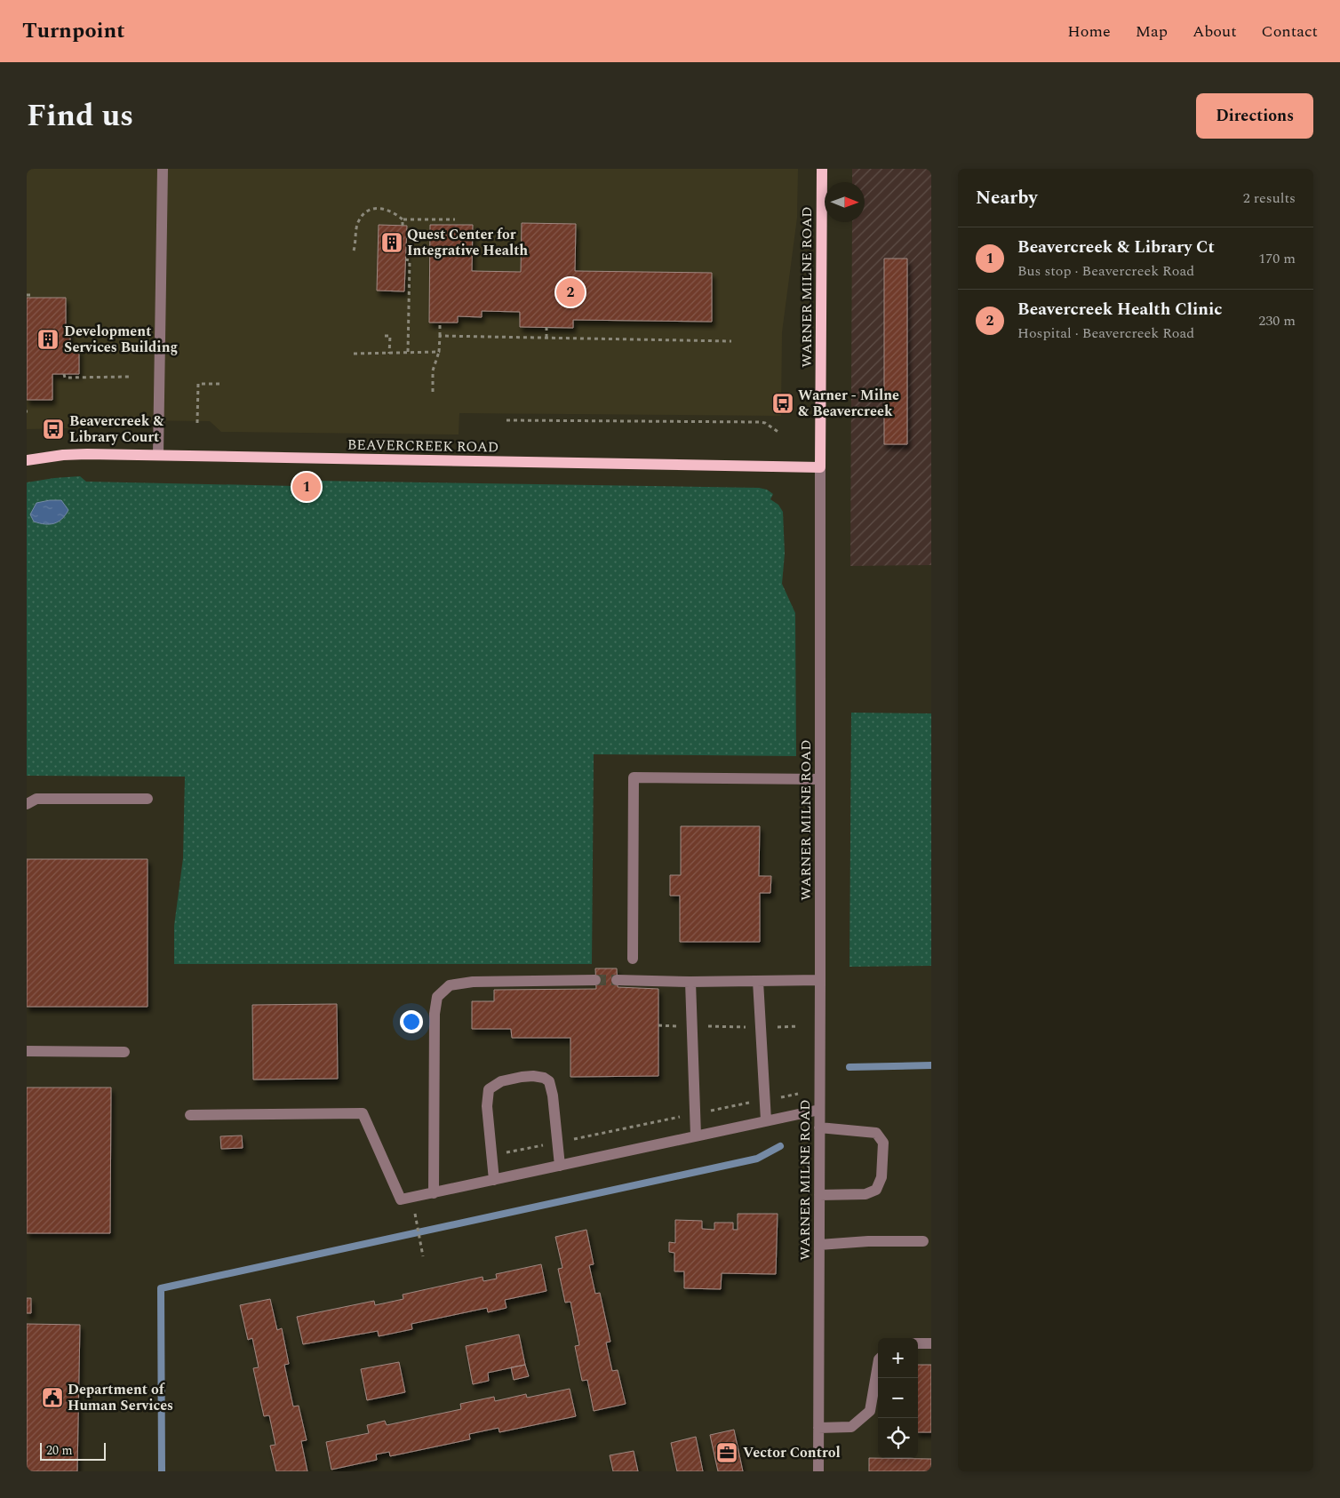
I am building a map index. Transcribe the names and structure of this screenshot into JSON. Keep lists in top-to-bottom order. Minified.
{"streets":{"main road":["WARNER MILNE ROAD","BEAVERCREEK ROAD"]},"crossings":[["WARNER MILNE ROAD","BEAVERCREEK ROAD"]],"places":{"building":["Quest Center for Integrative Health","Development Services Building"],"bus stop":["Warner - Milne & Beavercreek","Beavercreek & Library Court"],"public building":["Department of Human Services"],"office":["Vector Control"]},"scale_bar":"20 m","north":"right","page":{"header":"Turnpoint","nav":["Home","Map","About","Contact"],"title":"Find us","buttons":"Directions","heading":["Nearby","2 results"],"list":[{"mark":"1","name":"Beavercreek & Library Ct","note":"Bus stop · Beavercreek Road","value":"170 m"},{"mark":"2","name":"Beavercreek Health Clinic","note":"Hospital · Beavercreek Road","value":"230 m"}],"pins":["2","1"],"map_buttons":["+","−"],"scale":"20 m"}}
